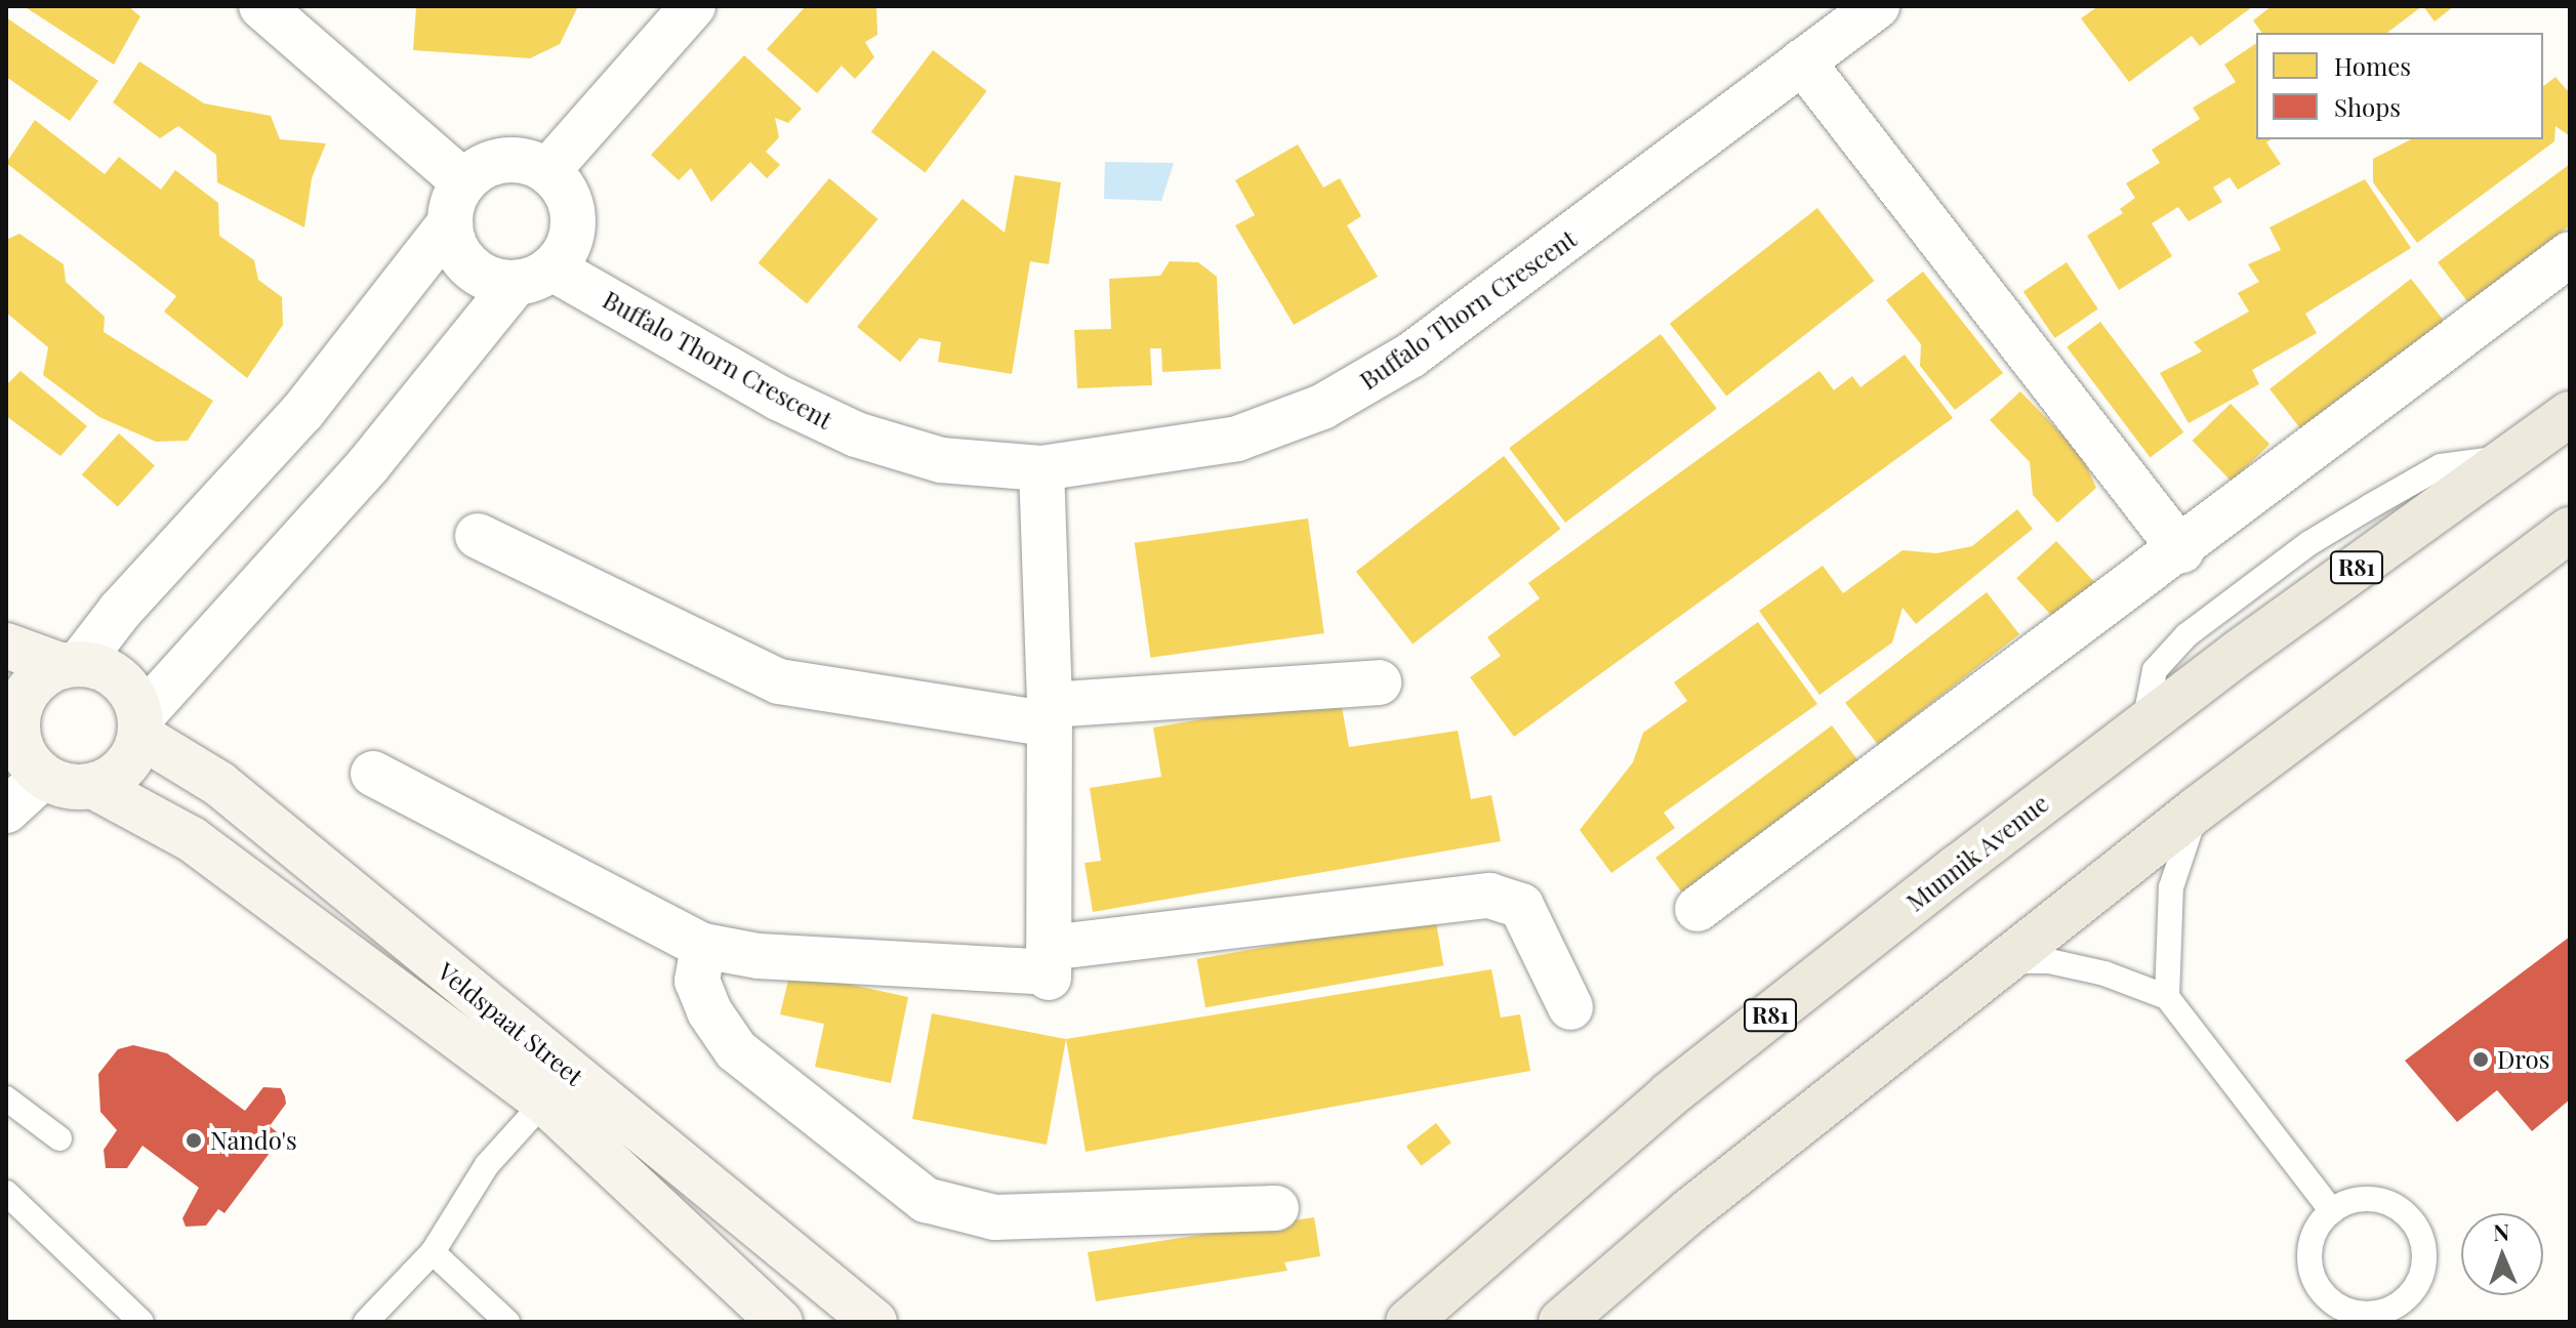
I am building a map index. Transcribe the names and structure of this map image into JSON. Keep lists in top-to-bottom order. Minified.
{"streets":{"main road":["R81","Munnik Avenue"],"street":["Buffalo Thorn Crescent","Veldspaat Street"]},"places":["Dros","Nando's"],"legend":["Homes","Shops"],"north":"top"}
